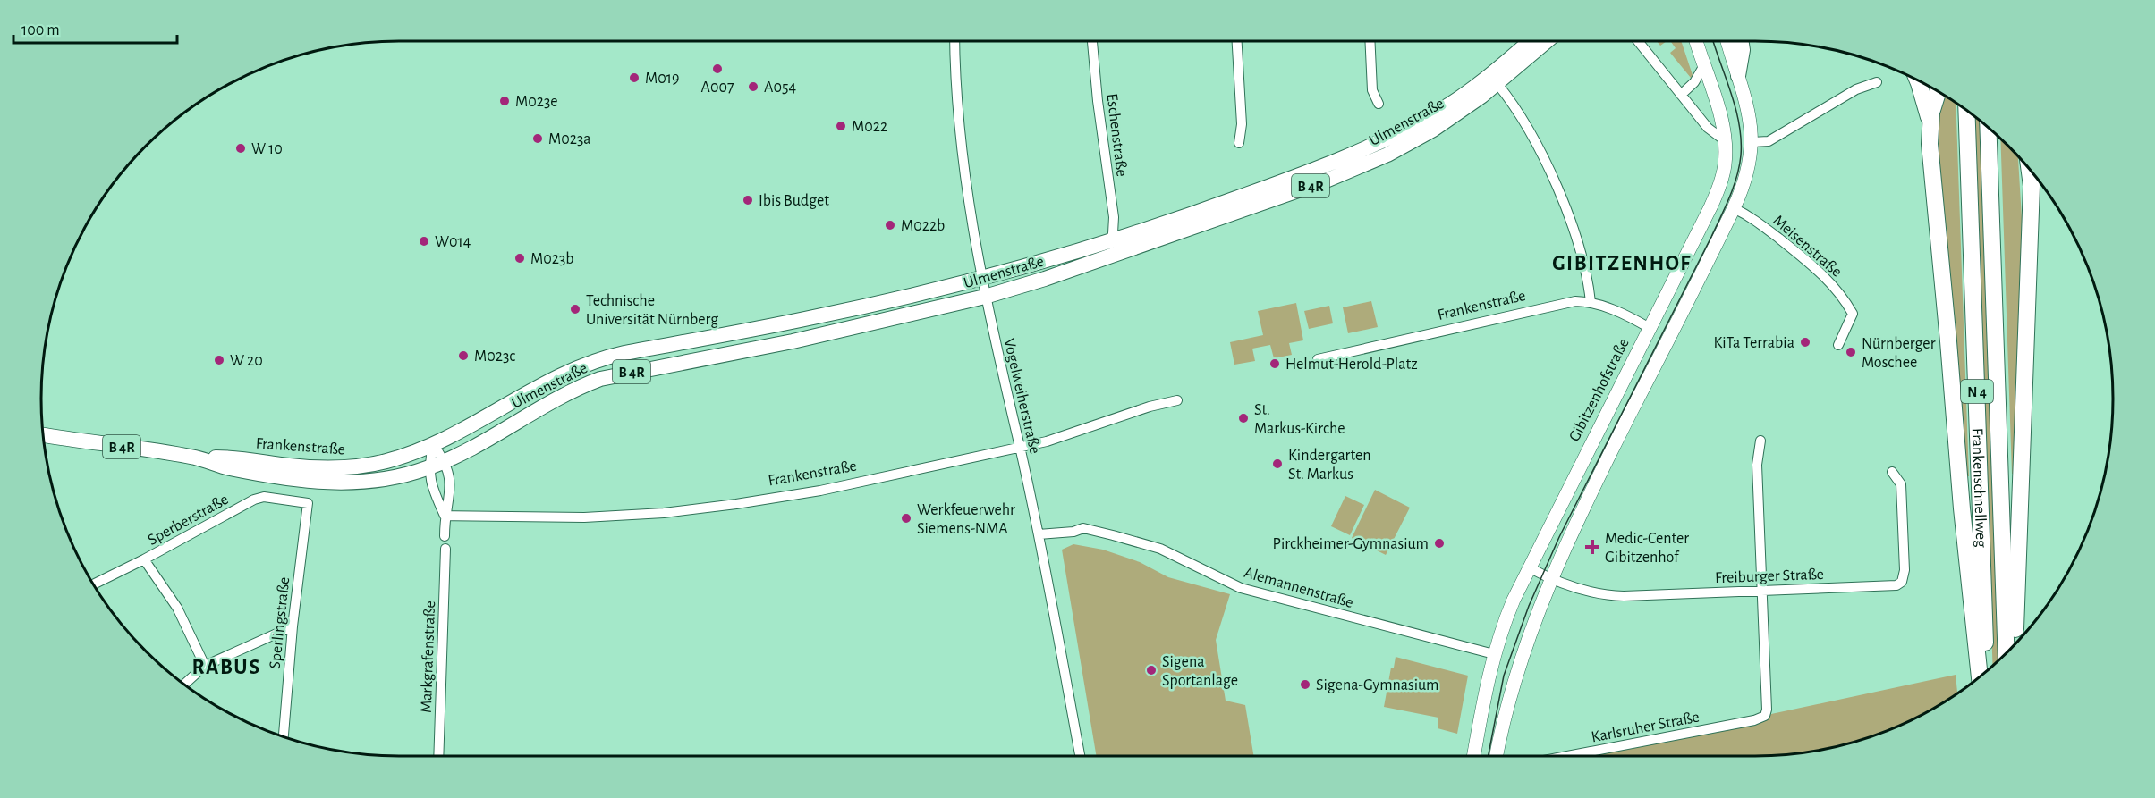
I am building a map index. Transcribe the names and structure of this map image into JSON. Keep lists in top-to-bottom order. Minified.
{"streets":{"highway":["N 4","Frankenschnellweg"],"main road":["Ulmenstraße","B 4R","Frankenstraße","Gibitzenhofstraße"],"street":["Eschenstraße","Meisenstraße","Vogelweiherstraße","Sperberstraße","Freiburger Straße","Alemannenstraße","Sperlingstraße","Markgrafenstraße","Karlsruher Straße"]},"crossings":[["Ulmenstraße","Eschenstraße"],["Ulmenstraße","Frankenstraße"],["Ulmenstraße","Vogelweiherstraße"],["Frankenstraße","Gibitzenhofstraße"],["Frankenstraße","Vogelweiherstraße"],["Gibitzenhofstraße","Freiburger Straße"],["Gibitzenhofstraße","Alemannenstraße"],["Vogelweiherstraße","Alemannenstraße"],["Sperberstraße","Sperlingstraße"],["Freiburger Straße","Karlsruher Straße"]],"districts":["GIBITZENHOF","RABUS"],"places":{"other":["A007","M019","A054","M023e","M022","M023a","W 10","Ibis Budget","M022b","W014","M023b","Technische Universität Nürnberg","KiTa Terrabia","Nürnberger Moschee","M023c","W 20","Helmut-Herold-Platz","St. Markus-Kirche","Kindergarten St. Markus","Werkfeuerwehr Siemens-NMA","Pirckheimer-Gymnasium","Sigena Sportanlage","Sigena-Gymnasium"],"health":["Medic-Center Gibitzenhof"]},"scale_bar":"100 m"}
